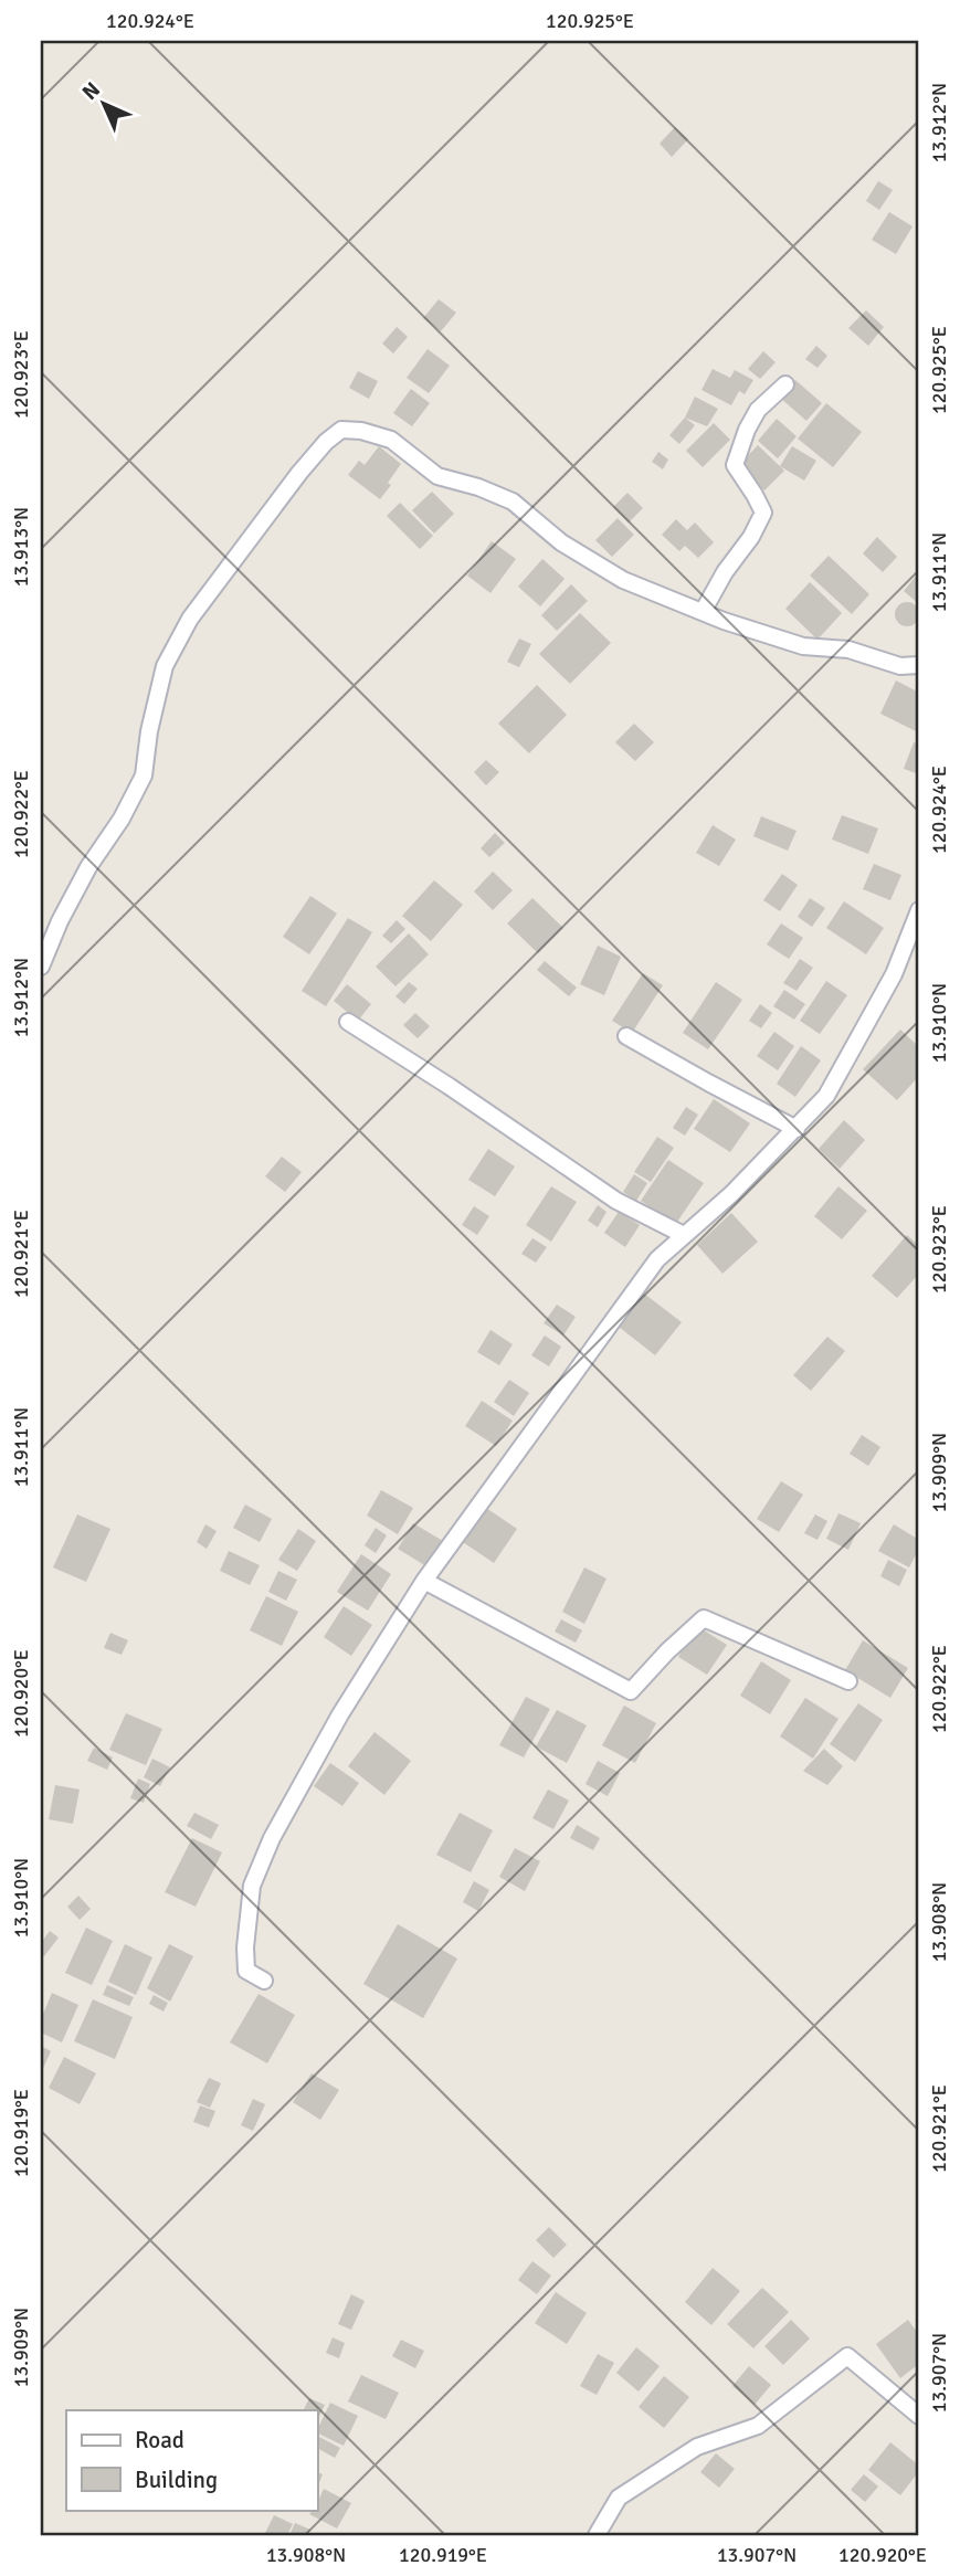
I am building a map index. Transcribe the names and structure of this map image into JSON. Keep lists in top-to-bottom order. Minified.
{"legend":["Road","Building"],"north":"top left","coordinates":["120.924°E","120.925°E","13.912°N","120.923°E","13.913°N","13.911°N","120.922°E","13.910°N","120.921°E","13.909°N","120.920°E","13.908°N","120.919°E","13.907°N"]}
